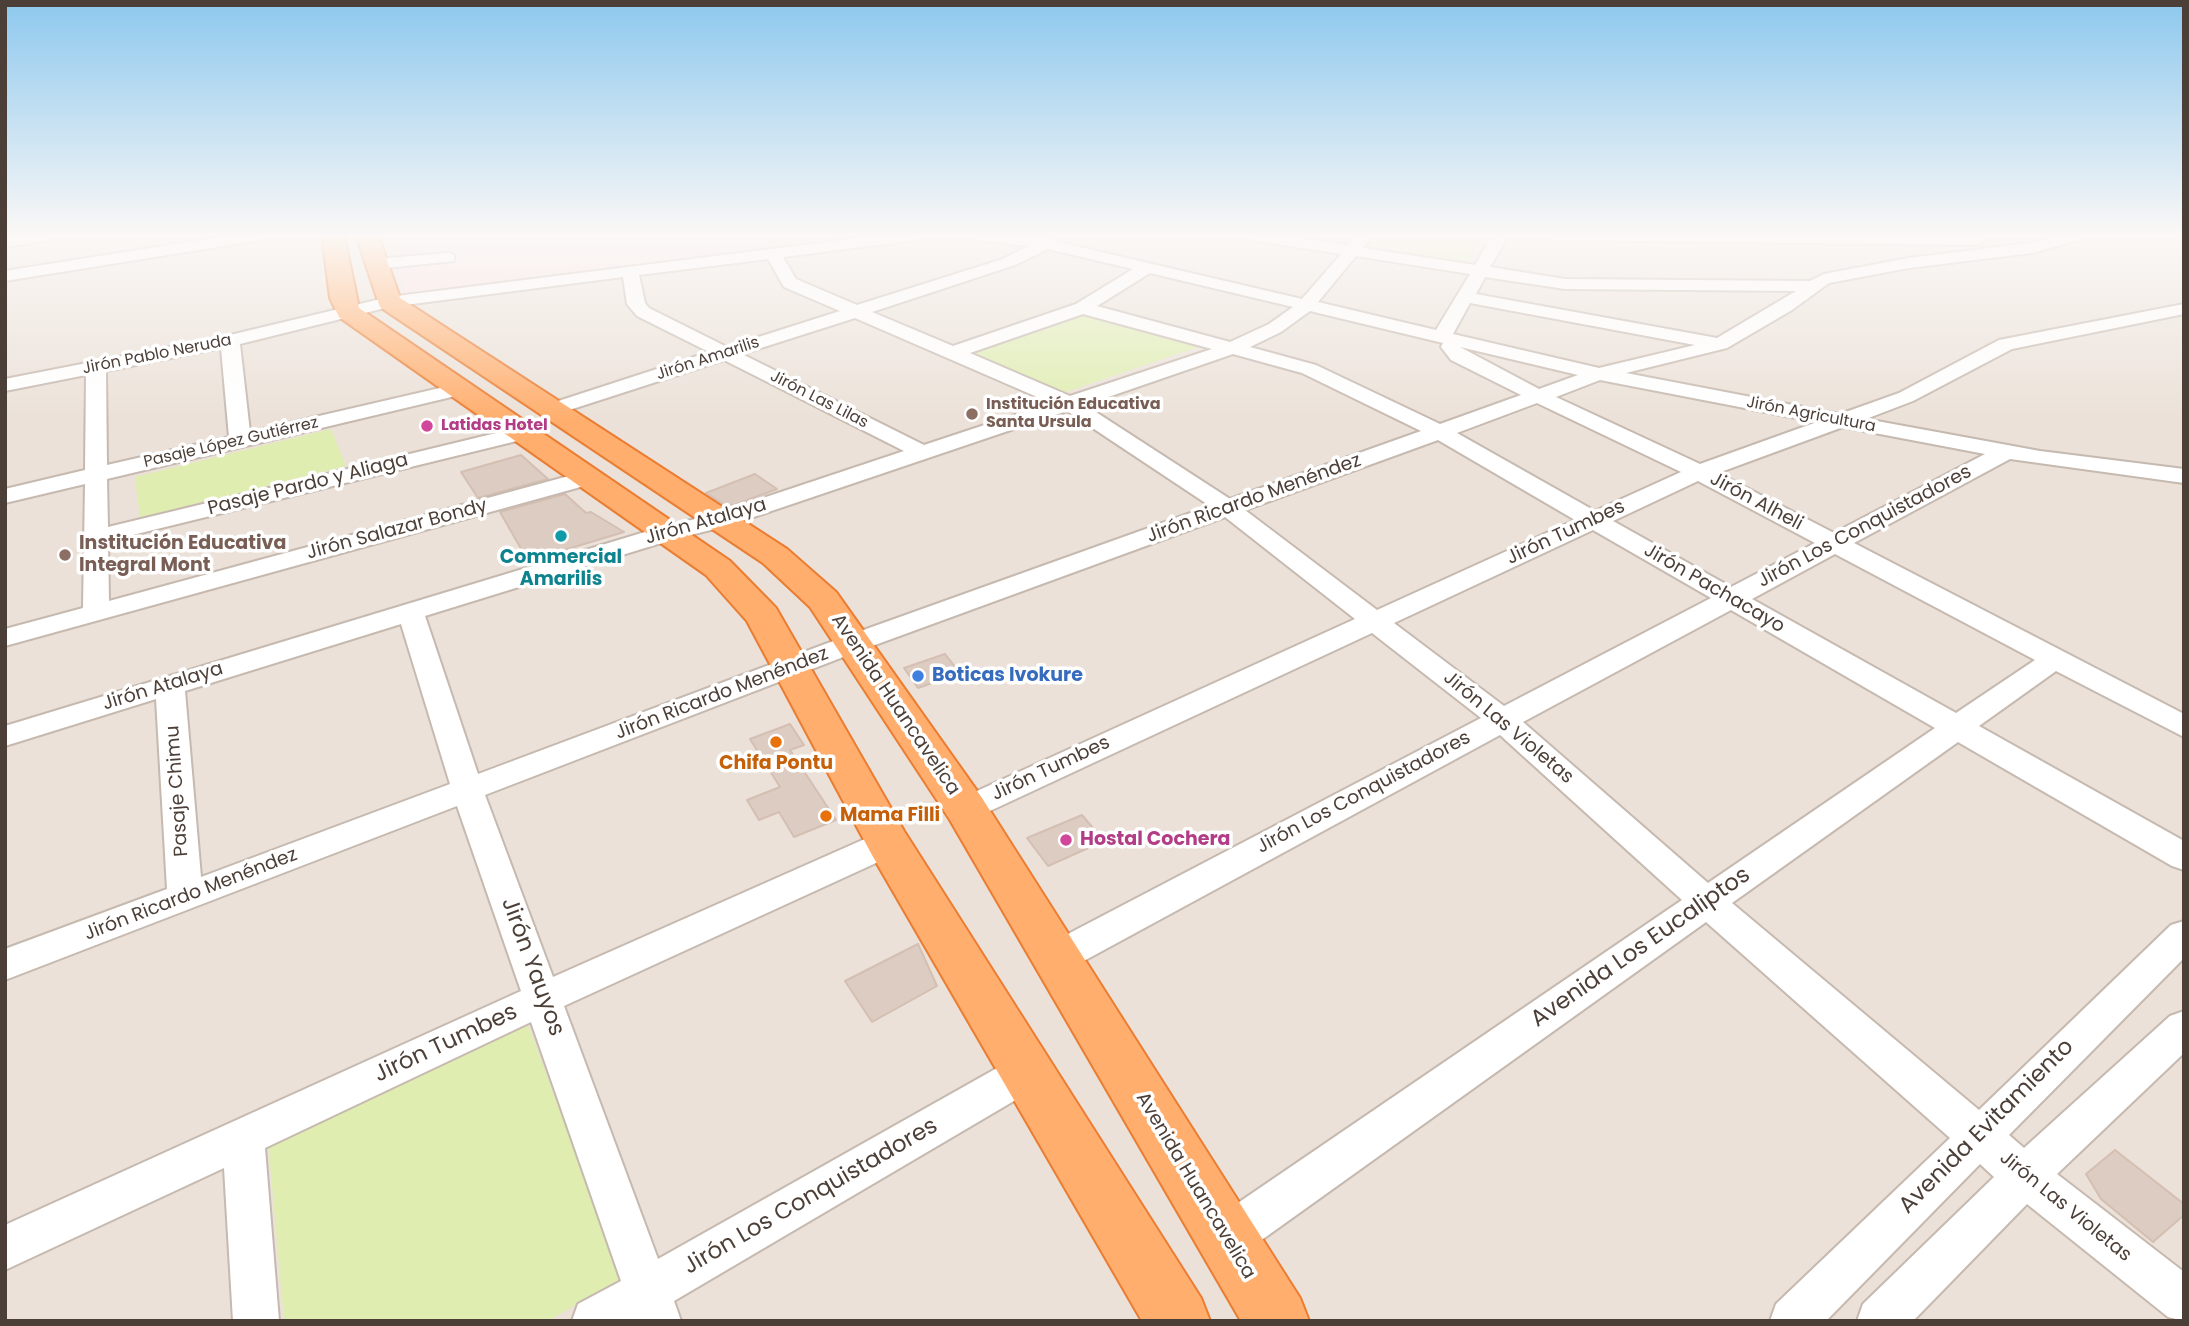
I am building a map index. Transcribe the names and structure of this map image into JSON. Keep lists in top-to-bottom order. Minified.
{"streets":{"highway":["Avenida Huancavelica"],"street":["Jirón Pablo Neruda","Jirón Amarilis","Jirón Las Lilas","Jirón Agricultura","Pasaje López Gutiérrez","Pasaje Pardo y Aliaga","Jirón Ricardo Menéndez","Jirón Alheli","Jirón Atalaya","Jirón Los Conquistadores","Jirón Salazar Bondy","Jirón Tumbes","Jirón Pachacayo","Jirón Las Violetas","Pasaje Chimu","Avenida Los Eucaliptos","Jirón Yauyos","Avenida Evitamiento"]},"crossings":[["Jirón Pablo Neruda","Avenida Huancavelica"],["Jirón Amarilis","Jirón Las Lilas"],["Jirón Amarilis","Pasaje Pardo y Aliaga"],["Jirón Amarilis","Avenida Huancavelica"],["Jirón Amarilis","Jirón Las Violetas"],["Jirón Las Lilas","Jirón Atalaya"],["Jirón Agricultura","Jirón Ricardo Menéndez"],["Jirón Agricultura","Jirón Alheli"],["Jirón Agricultura","Jirón Atalaya"],["Jirón Agricultura","Jirón Los Conquistadores"],["Jirón Agricultura","Jirón Tumbes"],["Pasaje López Gutiérrez","Avenida Huancavelica"],["Pasaje Pardo y Aliaga","Avenida Huancavelica"],["Jirón Ricardo Menéndez","Jirón Alheli"],["Jirón Ricardo Menéndez","Jirón Pachacayo"],["Jirón Ricardo Menéndez","Avenida Huancavelica"],["Jirón Ricardo Menéndez","Jirón Las Violetas"],["Jirón Ricardo Menéndez","Pasaje Chimu"],["Jirón Ricardo Menéndez","Jirón Yauyos"],["Jirón Alheli","Jirón Los Conquistadores"],["Jirón Alheli","Jirón Tumbes"],["Jirón Alheli","Avenida Los Eucaliptos"],["Jirón Atalaya","Jirón Pachacayo"],["Jirón Atalaya","Avenida Huancavelica"],["Jirón Atalaya","Jirón Las Violetas"],["Jirón Atalaya","Pasaje Chimu"],["Jirón Atalaya","Jirón Yauyos"],["Jirón Los Conquistadores","Jirón Pachacayo"],["Jirón Los Conquistadores","Avenida Huancavelica"],["Jirón Los Conquistadores","Jirón Las Violetas"],["Jirón Los Conquistadores","Jirón Yauyos"],["Jirón Salazar Bondy","Avenida Huancavelica"],["Jirón Tumbes","Jirón Pachacayo"],["Jirón Tumbes","Avenida Huancavelica"],["Jirón Tumbes","Jirón Las Violetas"],["Jirón Tumbes","Jirón Yauyos"],["Jirón Pachacayo","Avenida Los Eucaliptos"],["Avenida Huancavelica","Avenida Los Eucaliptos"],["Jirón Las Violetas","Avenida Los Eucaliptos"],["Jirón Las Violetas","Avenida Evitamiento"]],"places":["Institución Educativa Santa Ursula","Latidas Hotel","Commercial Amarilis","Institución Educativa Integral Mont","Boticas Ivokure","Chifa Pontu","Mama Filli","Hostal Cochera"]}
